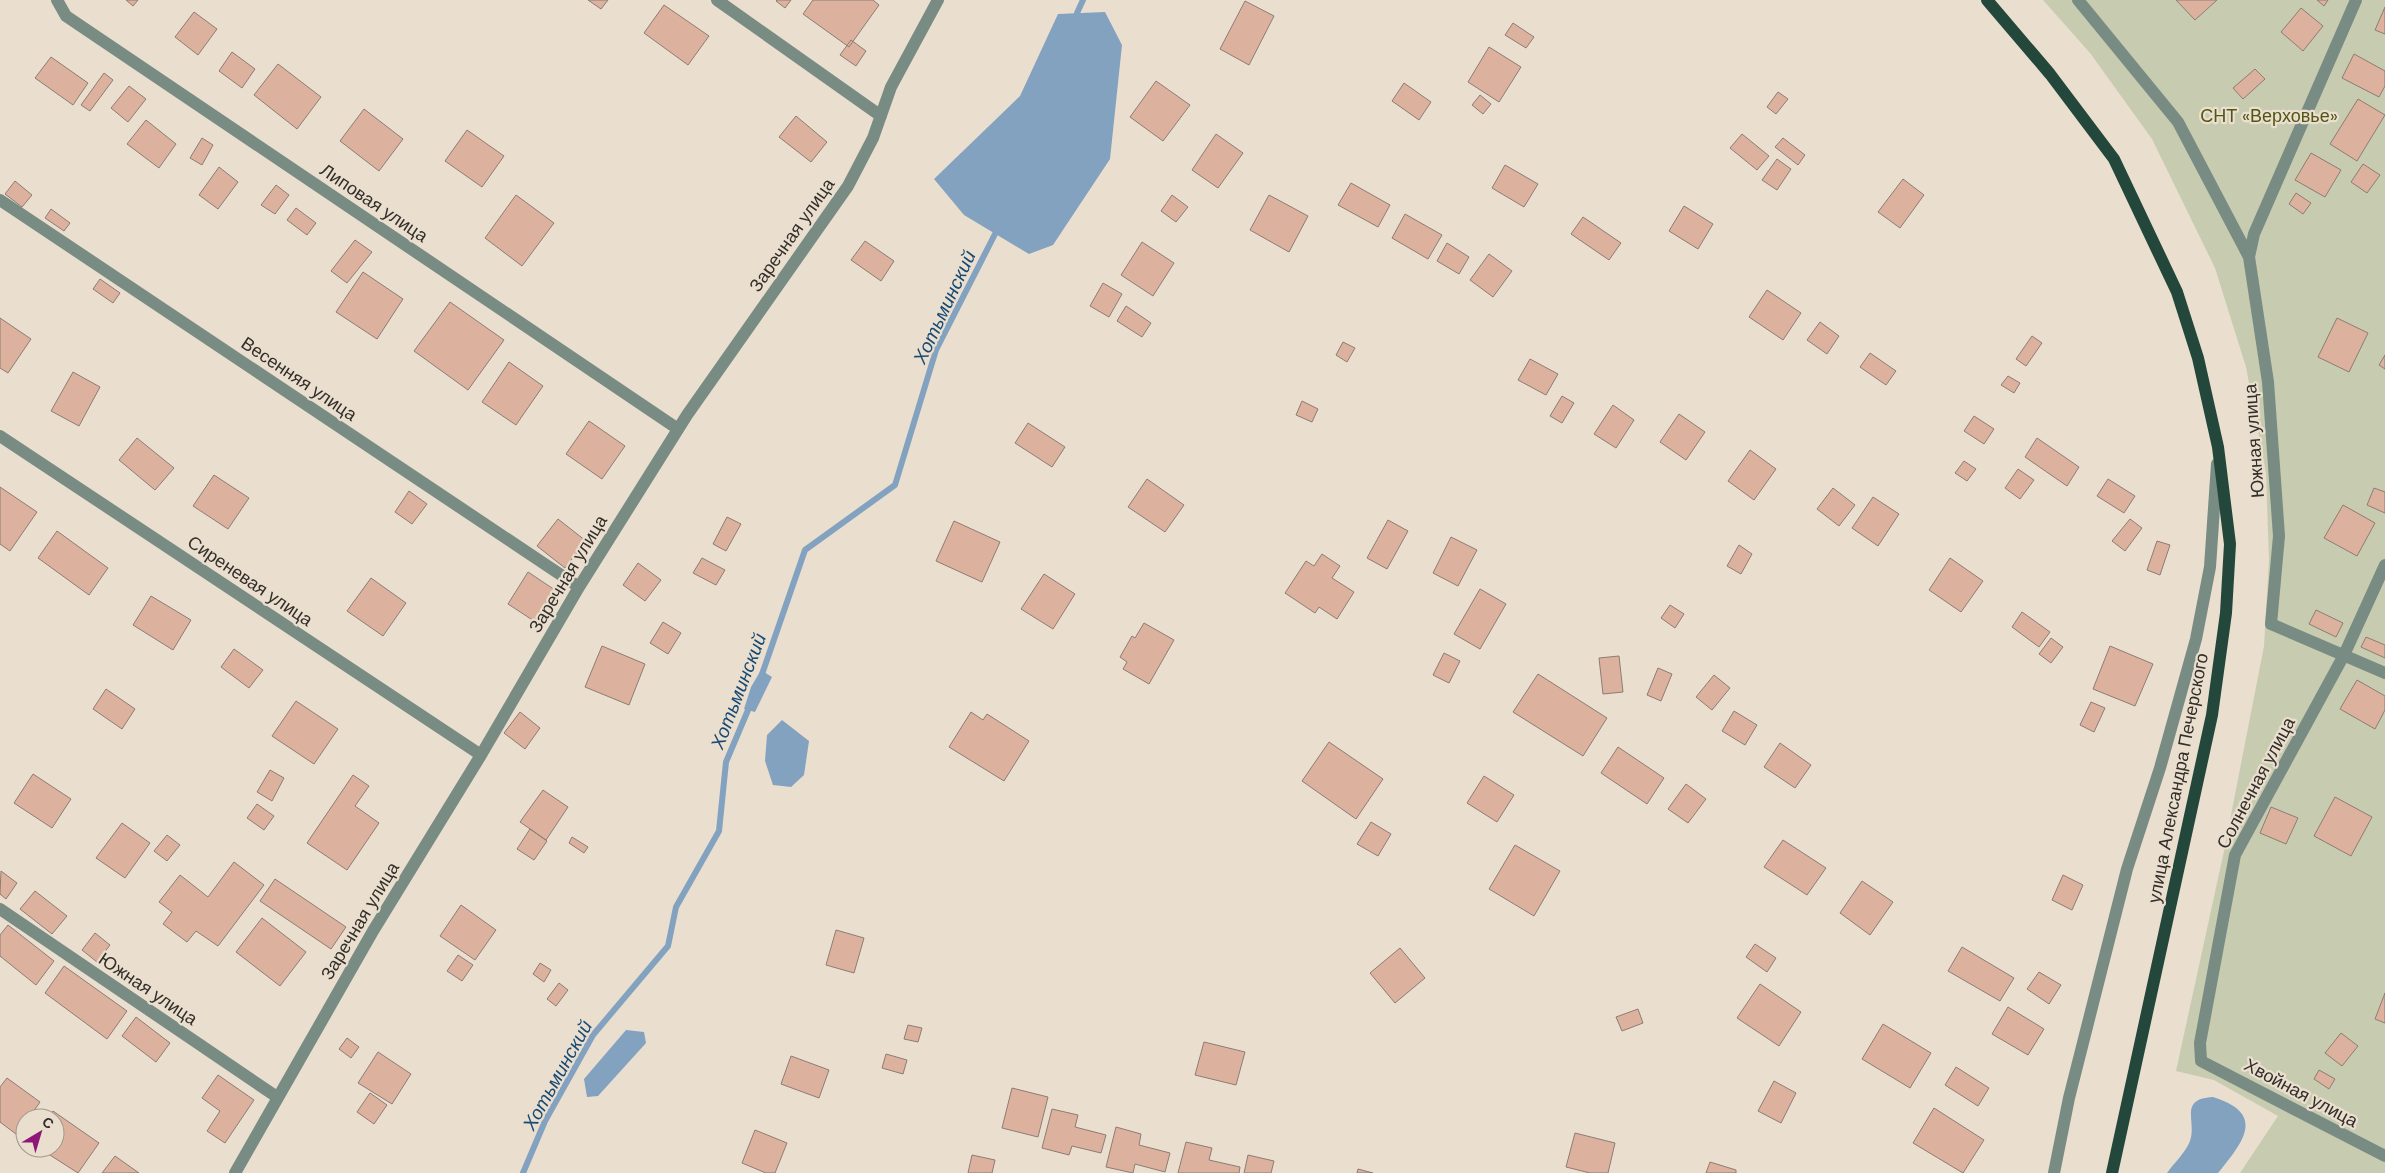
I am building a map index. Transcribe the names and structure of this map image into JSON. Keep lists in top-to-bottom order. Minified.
{"streets":{"main road":["улица Александра Печерского"],"street":["Липовая улица","Заречная улица","Весенняя улица","Южная улица","Сиреневая улица","Солнечная улица","Хвойная улица"]},"crossings":[["Липовая улица","Заречная улица"],["Заречная улица","Весенняя улица"],["Заречная улица","Южная улица"],["Заречная улица","Сиреневая улица"],["Южная улица","Солнечная улица"],["Солнечная улица","Хвойная улица"]],"water":["Хотьминский"],"parks":["СНТ «Верховье»"],"north":"top right"}
